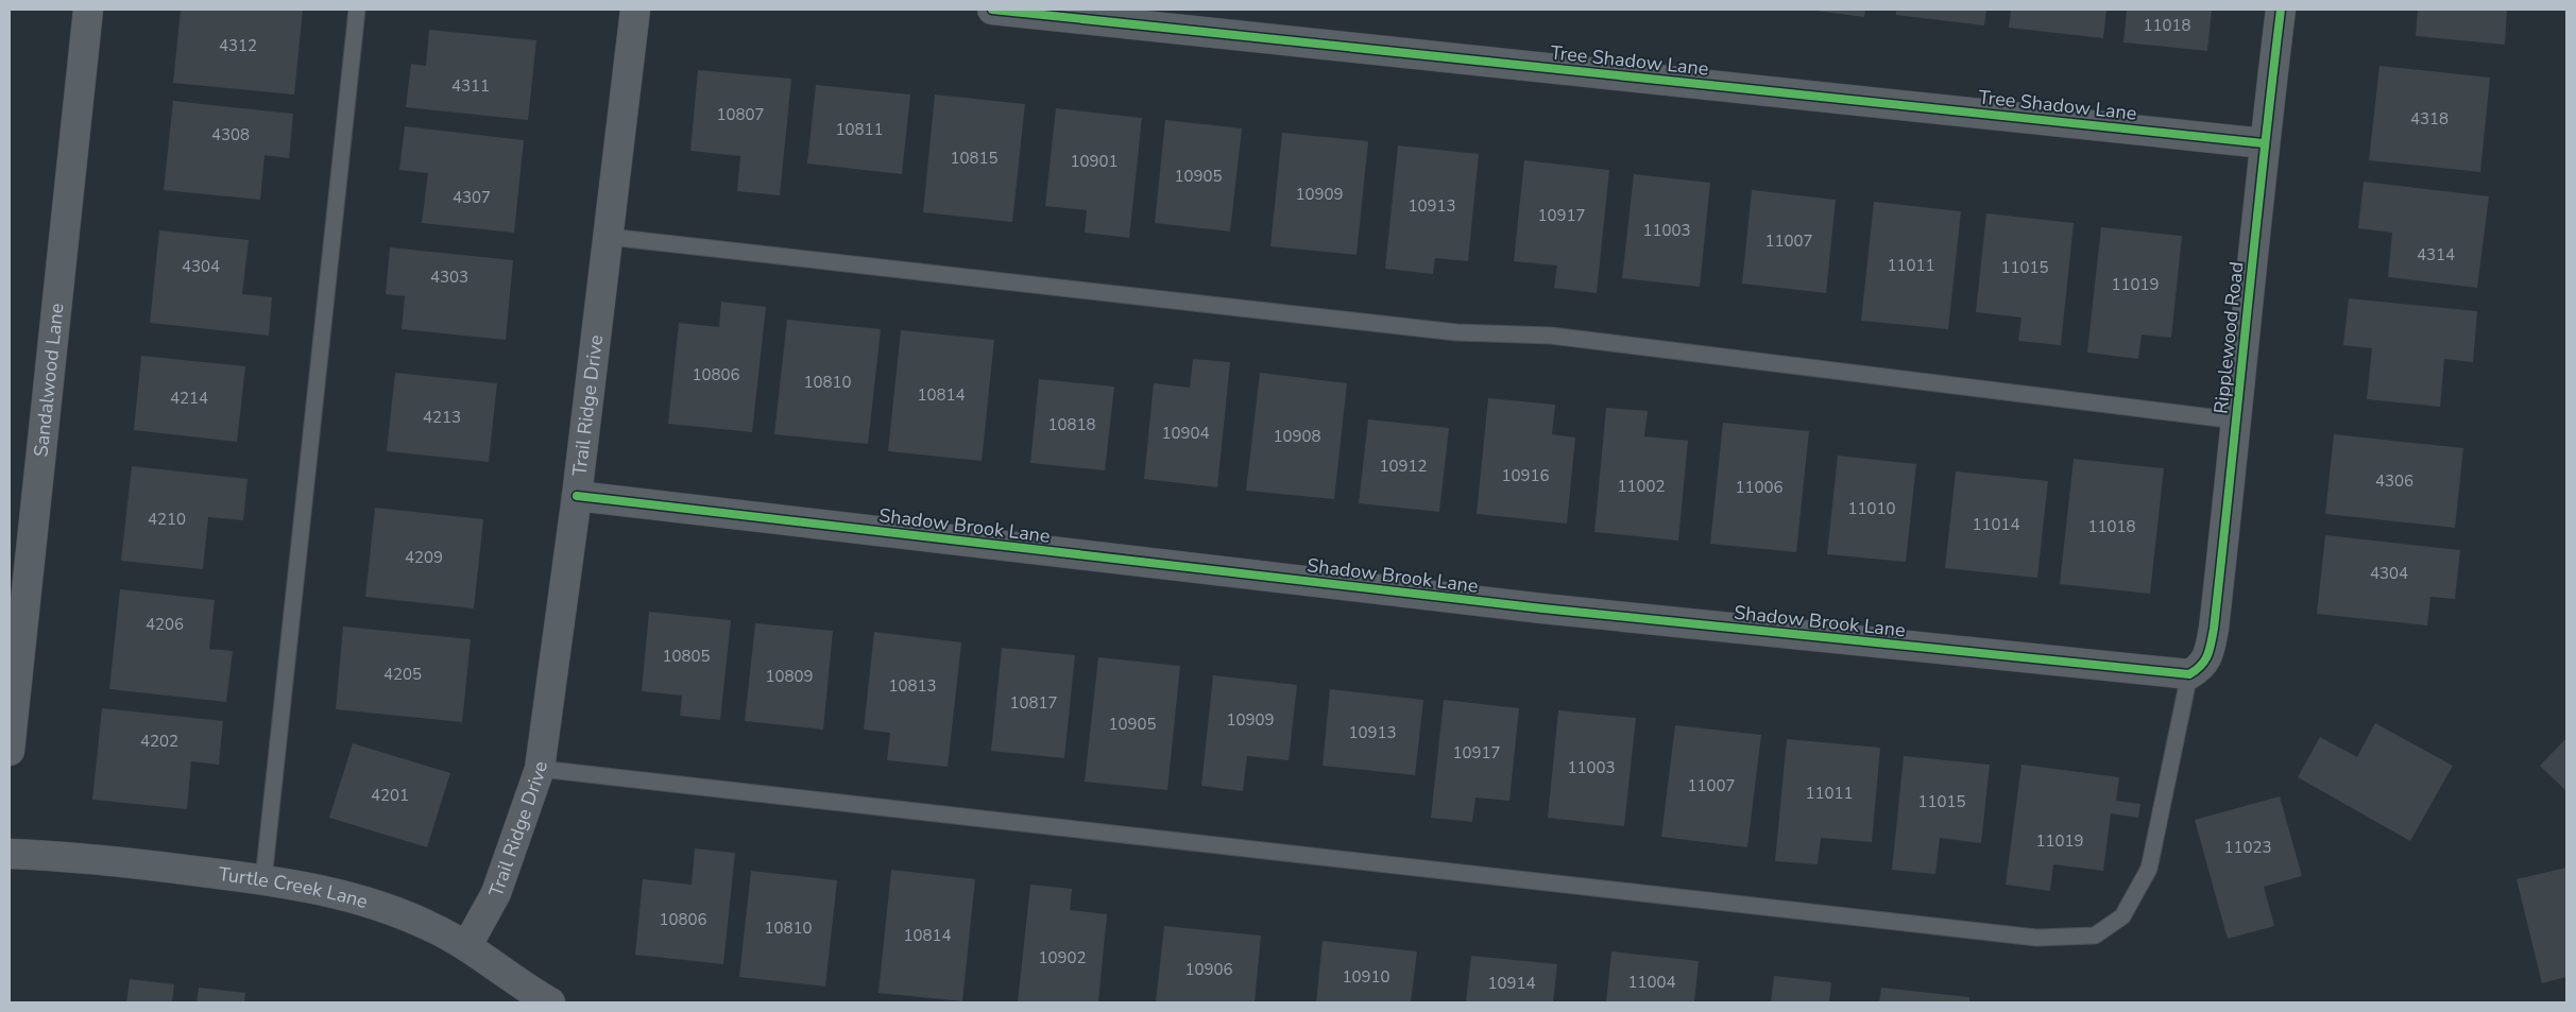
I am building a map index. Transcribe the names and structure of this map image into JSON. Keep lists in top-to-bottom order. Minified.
{"streets":{"street":["Tree Shadow Lane","Ripplewood Road","Sandalwood Lane","Trail Ridge Drive","Shadow Brook Lane","Turtle Creek Lane"]},"crossings":[["Tree Shadow Lane","Ripplewood Road"],["Ripplewood Road","Shadow Brook Lane"],["Trail Ridge Drive","Shadow Brook Lane"],["Trail Ridge Drive","Turtle Creek Lane"]],"house_numbers":["11018","4312","4311","10807","4318","10811","4308","10815","10901","10905","10909","4307","10913","10917","11003","11007","4314","11011","4304","11015","4303","11019","10806","10810","10814","4214","4213","10818","10904","10908","10912","10916","4306","11002","11006","11010","4210","11014","11018","4209","4304","4206","10805","4205","10809","10813","10817","10909","10905","10913","4202","10917","11003","11007","11011","4201","11015","11019","11023","10806","10810","10814","10902","10906","10910","11004","10914"]}
